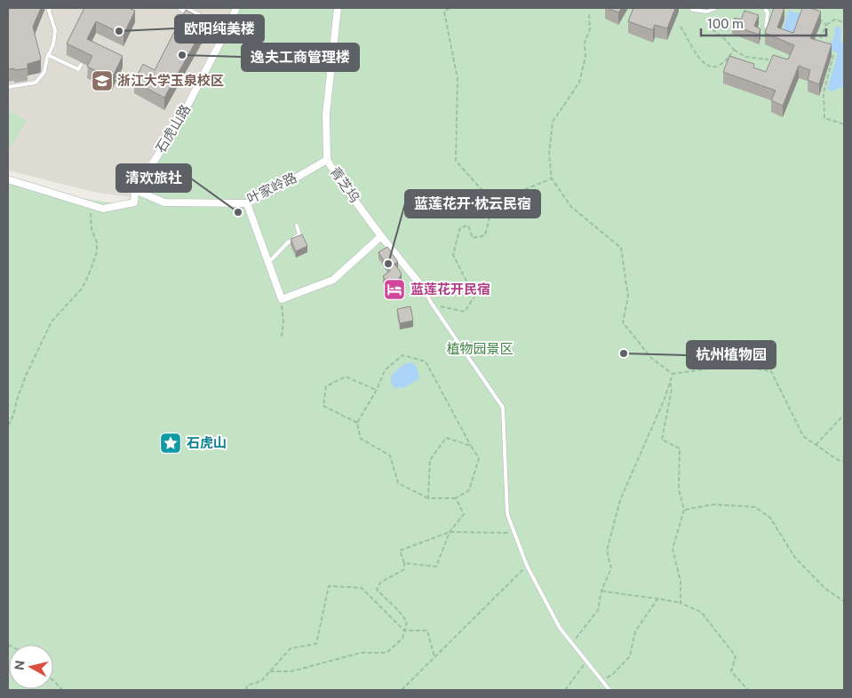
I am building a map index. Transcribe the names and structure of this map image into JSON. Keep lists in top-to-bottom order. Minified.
{"streets":{"street":["石虎山路","青芝坞","叶家岭路"]},"crossings":[["石虎山路","叶家岭路"],["青芝坞","叶家岭路"]],"parks":["植物园景区"],"places":{"other":["欧阳纯美楼","逸夫工商管理楼","清欢旅社","蓝莲花开·枕云民宿","杭州植物园"],"school or university":["浙江大学玉泉校区"],"hotel":["蓝莲花开民宿"],"place":["石虎山"]},"scale_bar":"100 m","north":"left"}
